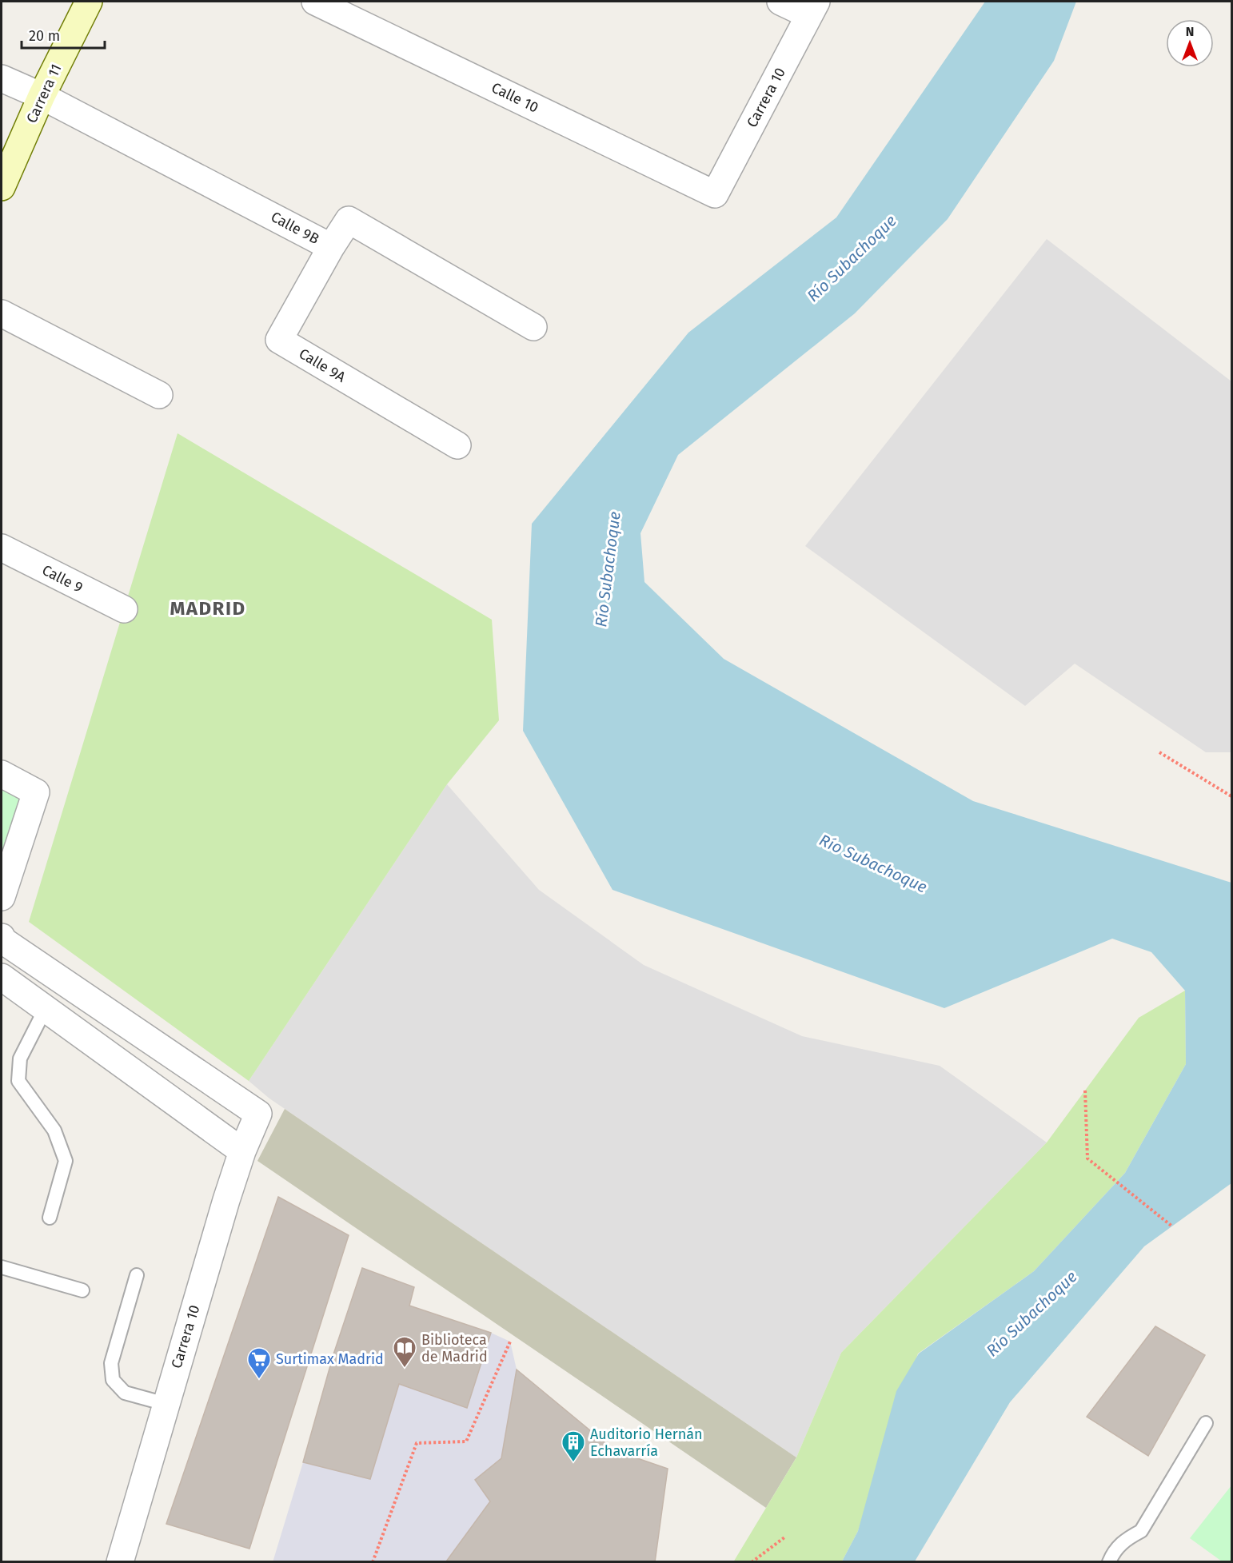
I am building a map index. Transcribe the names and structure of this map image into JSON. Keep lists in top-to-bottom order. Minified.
{"streets":{"street":["Carrera 11","Calle 10","Carrera 10","Calle 9B","Calle 9A","Calle 9"]},"crossings":[["Carrera 11","Calle 9B"],["Calle 10","Carrera 10"],["Calle 9B","Calle 9A"]],"districts":["MADRID"],"water":["Río Subachoque"],"places":{"library":["Biblioteca de Madrid"],"supermarket":["Surtimax Madrid"],"building":["Auditorio Hernán Echavarría"]},"scale_bar":"20 m","north":"top"}
